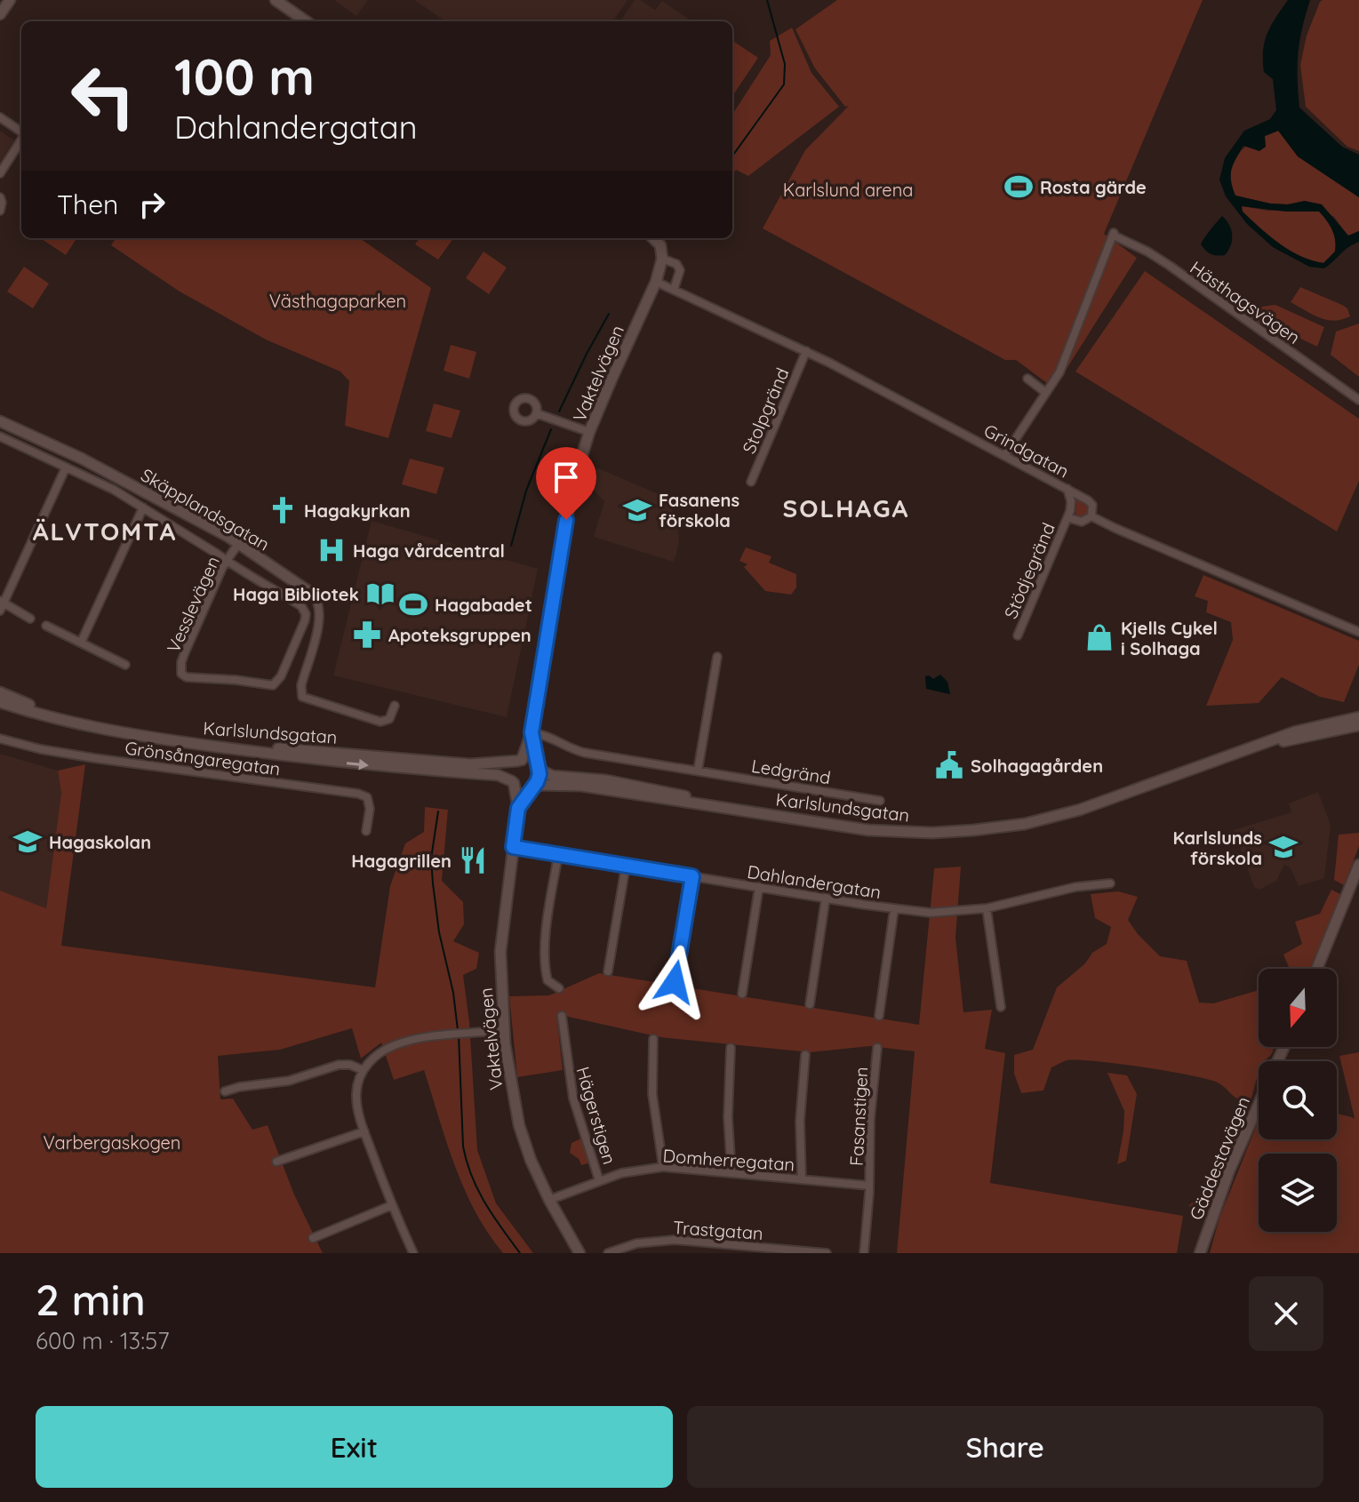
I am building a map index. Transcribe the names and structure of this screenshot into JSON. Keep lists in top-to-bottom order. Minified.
{"streets":{"main road":["Vaktelvägen","Skäpplandsgatan","Karlslundsgatan","Gäddestavägen"],"street":["Hästhagsvägen","Stolpgränd","Grindgatan","Stödjegränd","Vesslevägen","Grönsångaregatan","Ledgränd","Dahlandergatan","Hägerstigen","Fasanstigen","Domherregatan","Trastgatan"]},"crossings":[["Vaktelvägen","Grindgatan"],["Vaktelvägen","Karlslundsgatan"],["Vaktelvägen","Ledgränd"],["Vaktelvägen","Dahlandergatan"],["Vaktelvägen","Domherregatan"],["Stolpgränd","Grindgatan"],["Grindgatan","Stödjegränd"],["Skäpplandsgatan","Vesslevägen"],["Hägerstigen","Domherregatan"],["Fasanstigen","Domherregatan"]],"districts":["SOLHAGA","ÄLVTOMTA"],"parks":["Karlslund arena","Västhagaparken","Varbergaskogen"],"places":{"sports":["Rosta gärde","Hagabadet"],"church":["Hagakyrkan"],"school or university":["Fasanens förskola","Hagaskolan","Karlslunds förskola"],"hospital":["Haga vårdcentral"],"library":["Haga Bibliotek"],"pharmacy":["Apoteksgruppen"],"shop":["Kjells Cykel i Solhaga"],"public building":["Solhagagården"],"restaurant":["Hagagrillen"]},"north":"bottom","page":{"turn":["100 m","Dahlandergatan"],"then":"Then","heading":["2 min","600 m · 13:57"],"buttons":["Exit","Share"]}}
